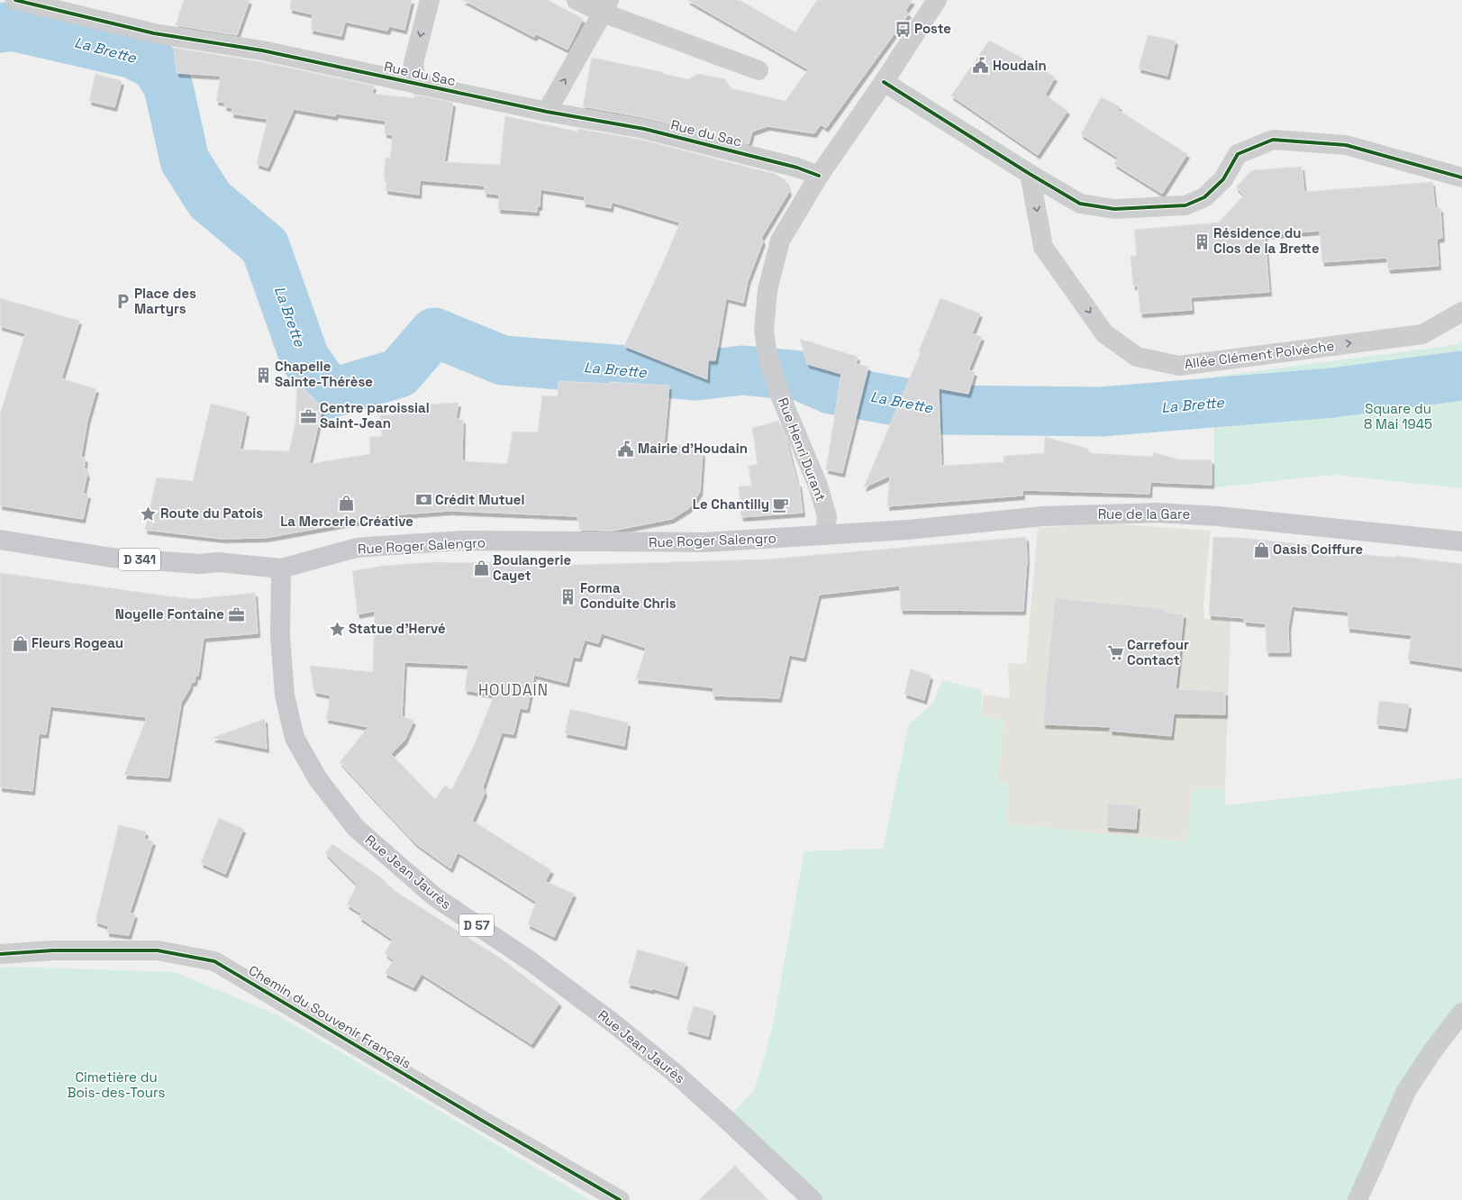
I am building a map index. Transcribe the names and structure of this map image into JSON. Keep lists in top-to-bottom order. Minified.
{"streets":{"main road":["Rue de la Gare","Rue Roger Salengro","D 341","Rue Jean Jaurès","D 57"],"street":["Rue du Sac","Allée Clément Polvèche","Rue Henri Durant","Chemin du Souvenir Français"]},"crossings":[["Rue du Sac","Rue Henri Durant"],["Rue Henri Durant","Rue de la Gare"],["Rue Henri Durant","Rue Roger Salengro"],["Rue de la Gare","Rue Roger Salengro"],["Rue Roger Salengro","Rue Jean Jaurès"]],"one_way":["Allée Clément Polvèche"],"districts":["HOUDAIN"],"water":["La Brette"],"parks":["Square du 8 Mai 1945","Cimetière du Bois-des-Tours"],"places":{"bus stop":["Poste"],"public building":["Houdain","Mairie d'Houdain"],"building":["Résidence du Clos de la Brette","Chapelle Sainte-Thérèse","Forma Conduite Chris"],"parking":["Place des Martyrs"],"office":["Centre paroissial Saint-Jean","Noyelle Fontaine"],"bank":["Crédit Mutuel"],"shop":["La Mercerie Créative","Oasis Coiffure","Boulangerie Cayet","Fleurs Rogeau"],"cafe":["Le Chantilly"],"place":["Route du Patois","Statue d'Hervé"],"supermarket":["Carrefour Contact"]}}
